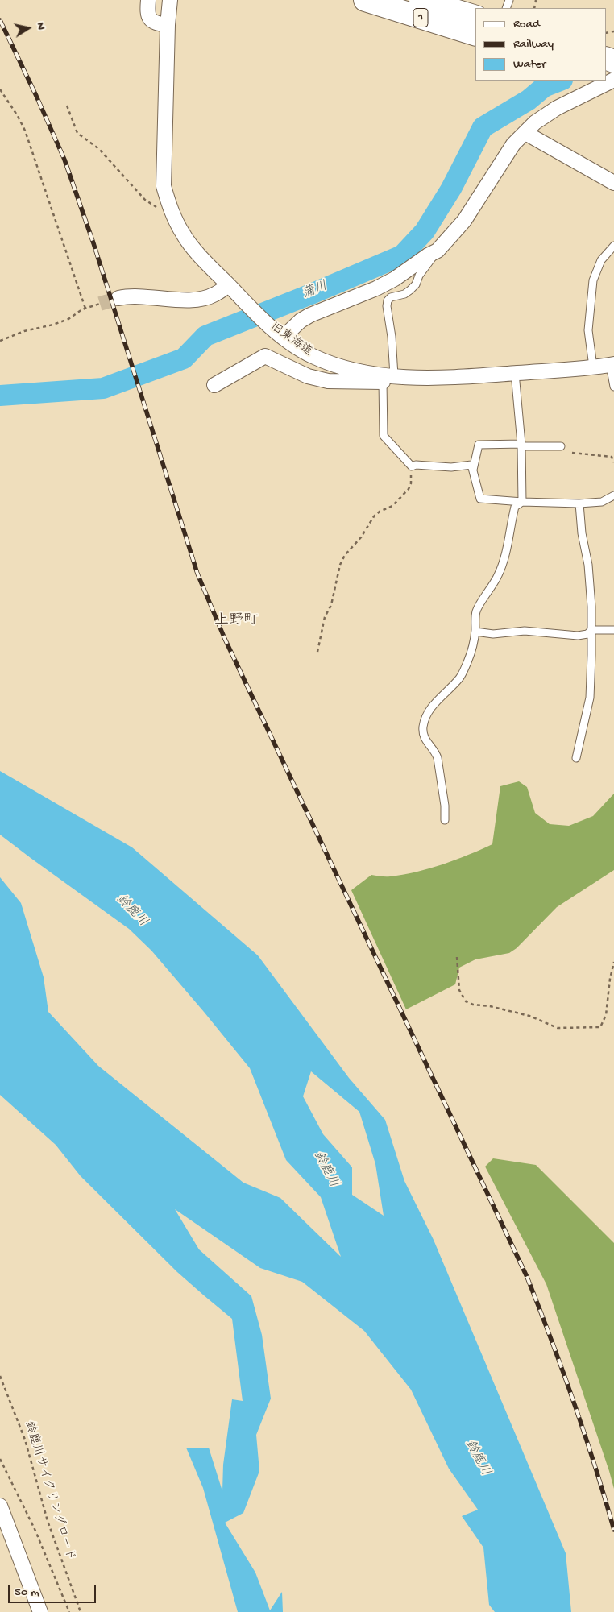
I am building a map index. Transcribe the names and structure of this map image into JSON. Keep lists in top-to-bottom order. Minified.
{"streets":{"highway":["1"],"street":["旧東海道"],"path":["鈴鹿川サイクリングロード"]},"districts":["上野町"],"water":["蒲川","鈴鹿川"],"legend":["Road","Railway","Water"],"scale_bar":"50 m","north":"right"}
